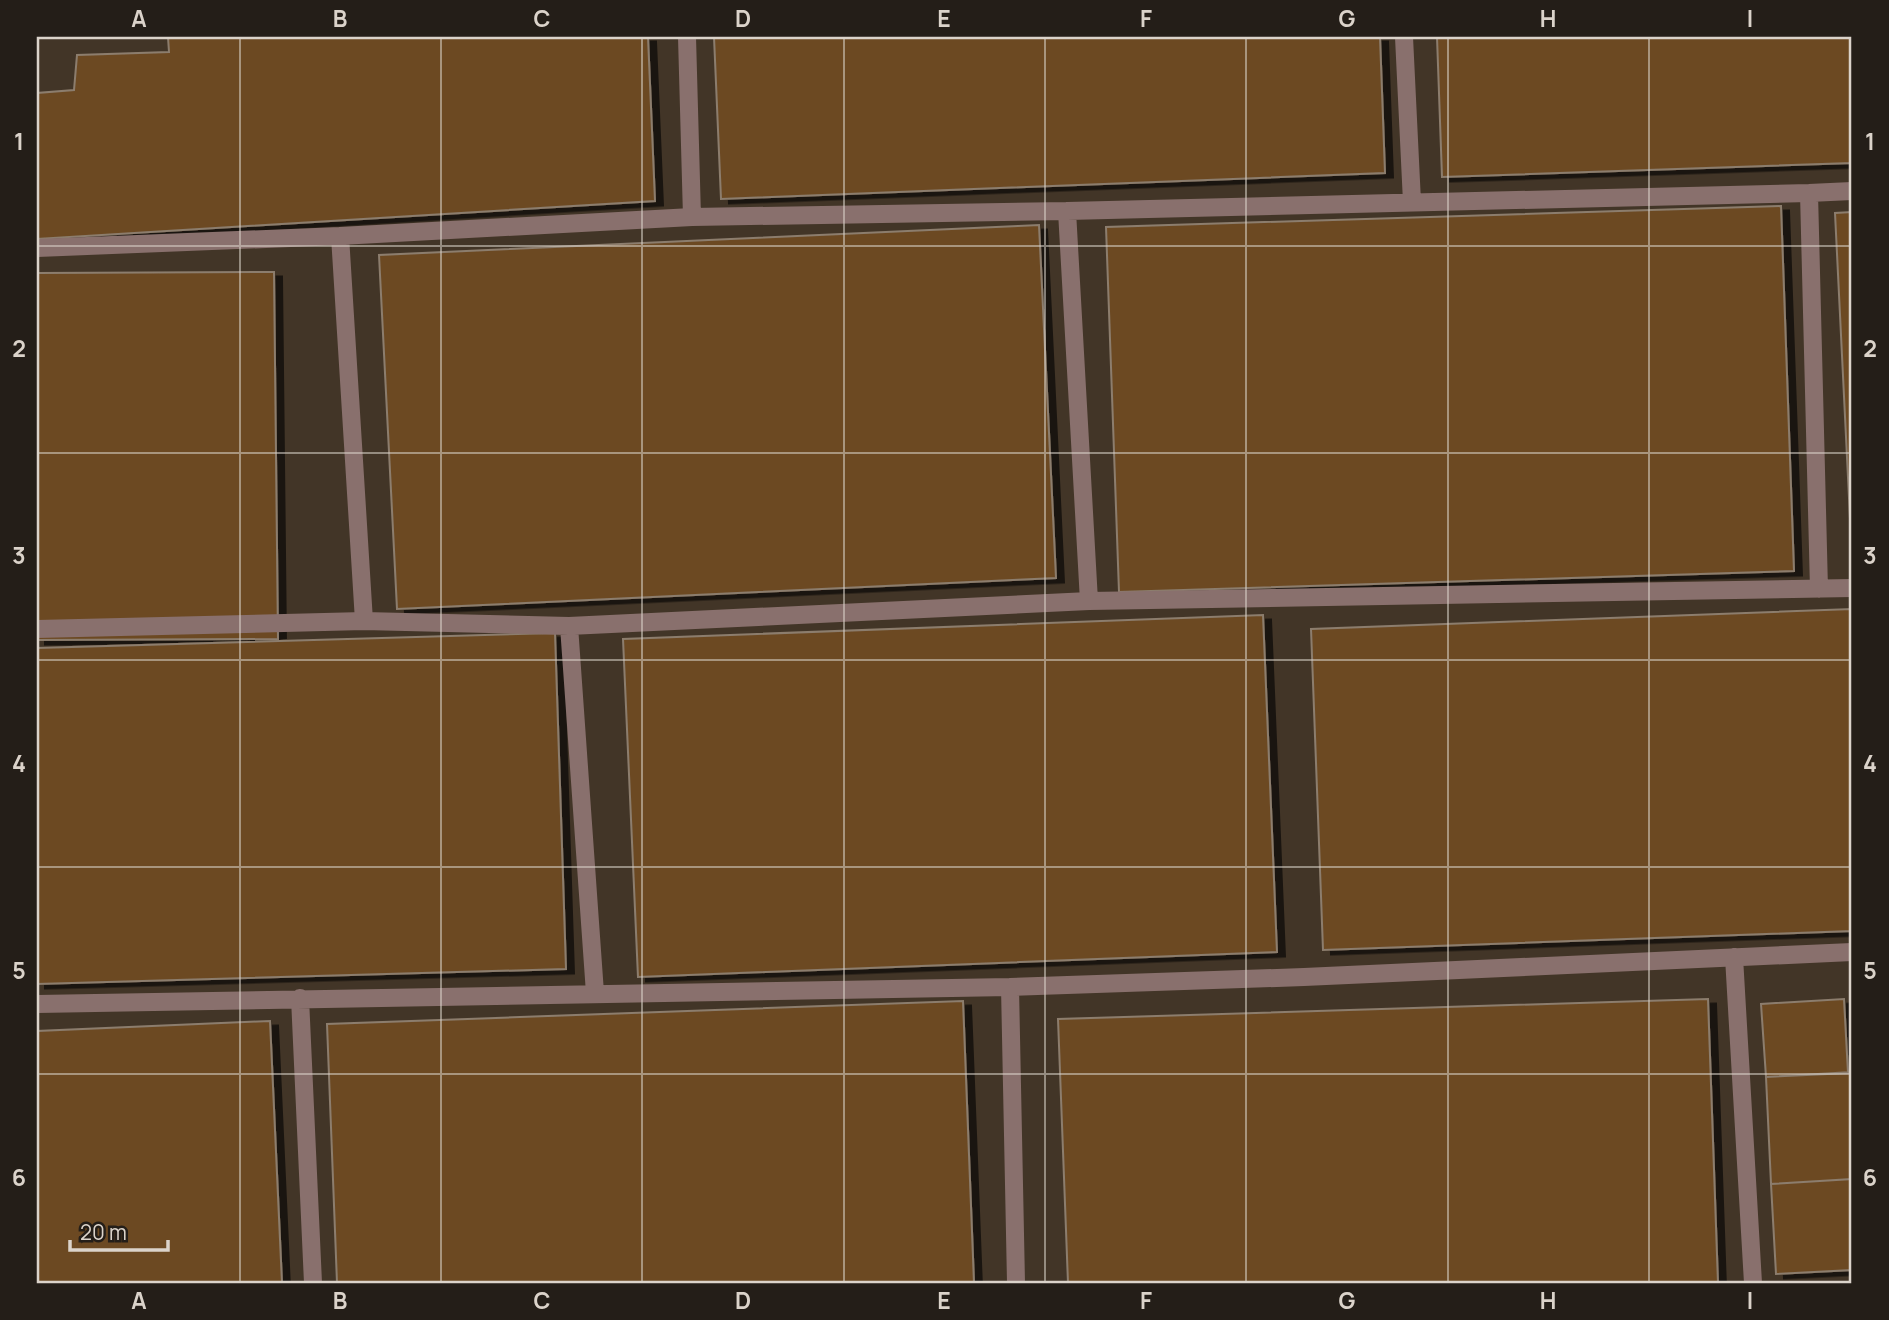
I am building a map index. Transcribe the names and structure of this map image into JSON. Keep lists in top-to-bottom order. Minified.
{"scale_bar":"20 m","grid":{"columns":["A","B","C","D","E","F","G","H","I"],"rows":["1","2","3","4","5","6"]}}
